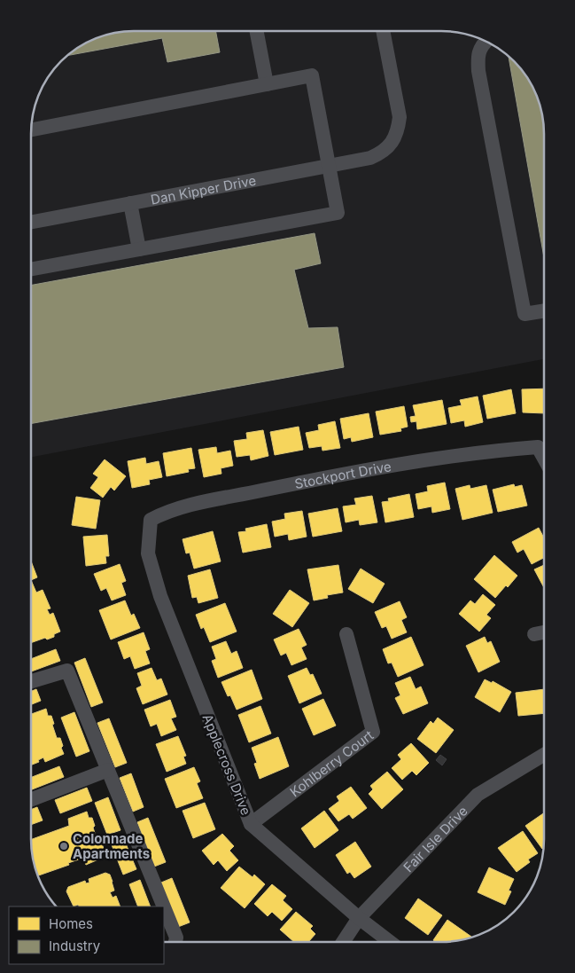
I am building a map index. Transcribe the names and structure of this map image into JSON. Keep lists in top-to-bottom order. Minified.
{"streets":{"street":["Dan Kipper Drive","Stockport Drive","Kohlberry Court","Applecross Drive","Fair Isle Drive"]},"crossings":[["Stockport Drive","Applecross Drive"],["Kohlberry Court","Applecross Drive"],["Applecross Drive","Fair Isle Drive"]],"places":["Colonnade Apartments"],"legend":["Homes","Industry"]}
